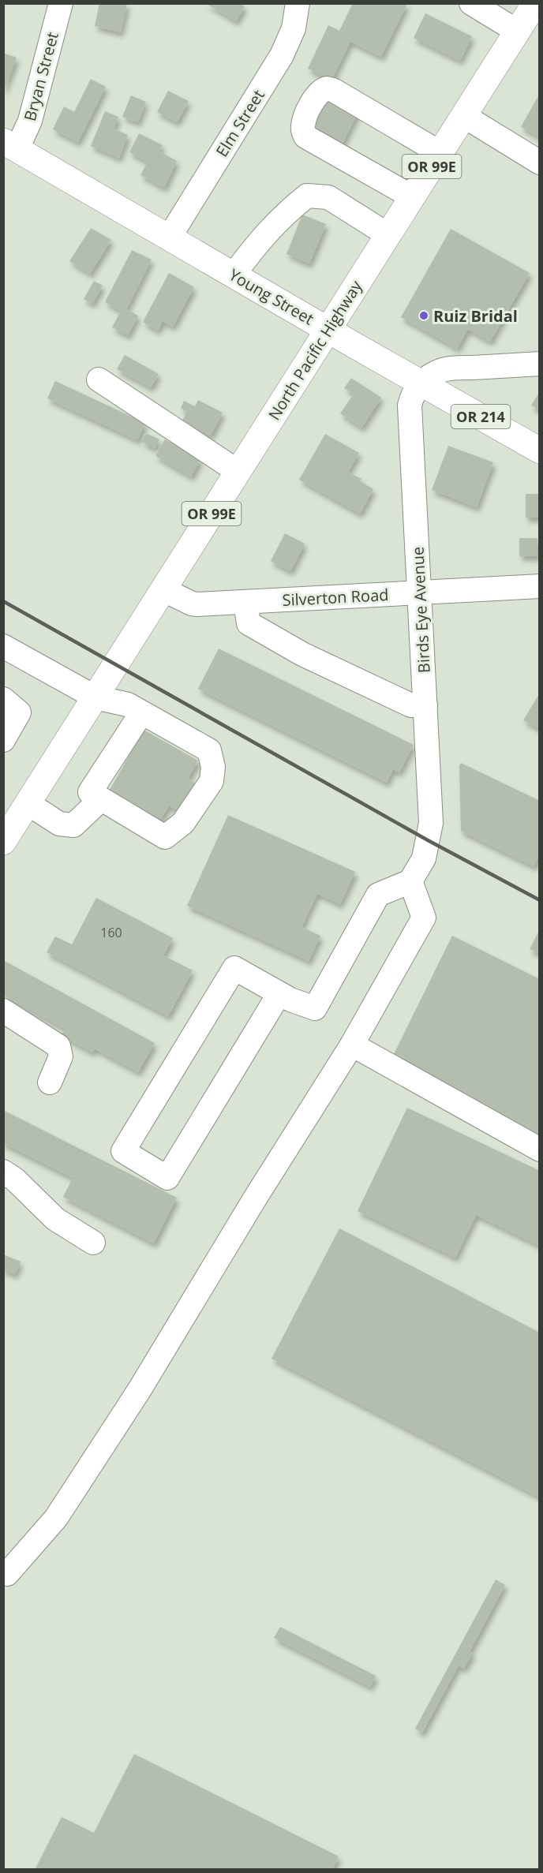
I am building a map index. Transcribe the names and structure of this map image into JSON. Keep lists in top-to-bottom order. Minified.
{"streets":{"main road":["OR 99E","Young Street","North Pacific Highway","OR 214"],"street":["Bryan Street","Elm Street","Silverton Road","Birds Eye Avenue"]},"crossings":[["Bryan Street","Young Street"],["Elm Street","Young Street"],["OR 99E","North Pacific Highway"],["Young Street","North Pacific Highway"],["Young Street","Birds Eye Avenue"],["North Pacific Highway","Silverton Road"],["Silverton Road","Birds Eye Avenue"]],"places":["Ruiz Bridal"],"house_numbers":["160"]}
